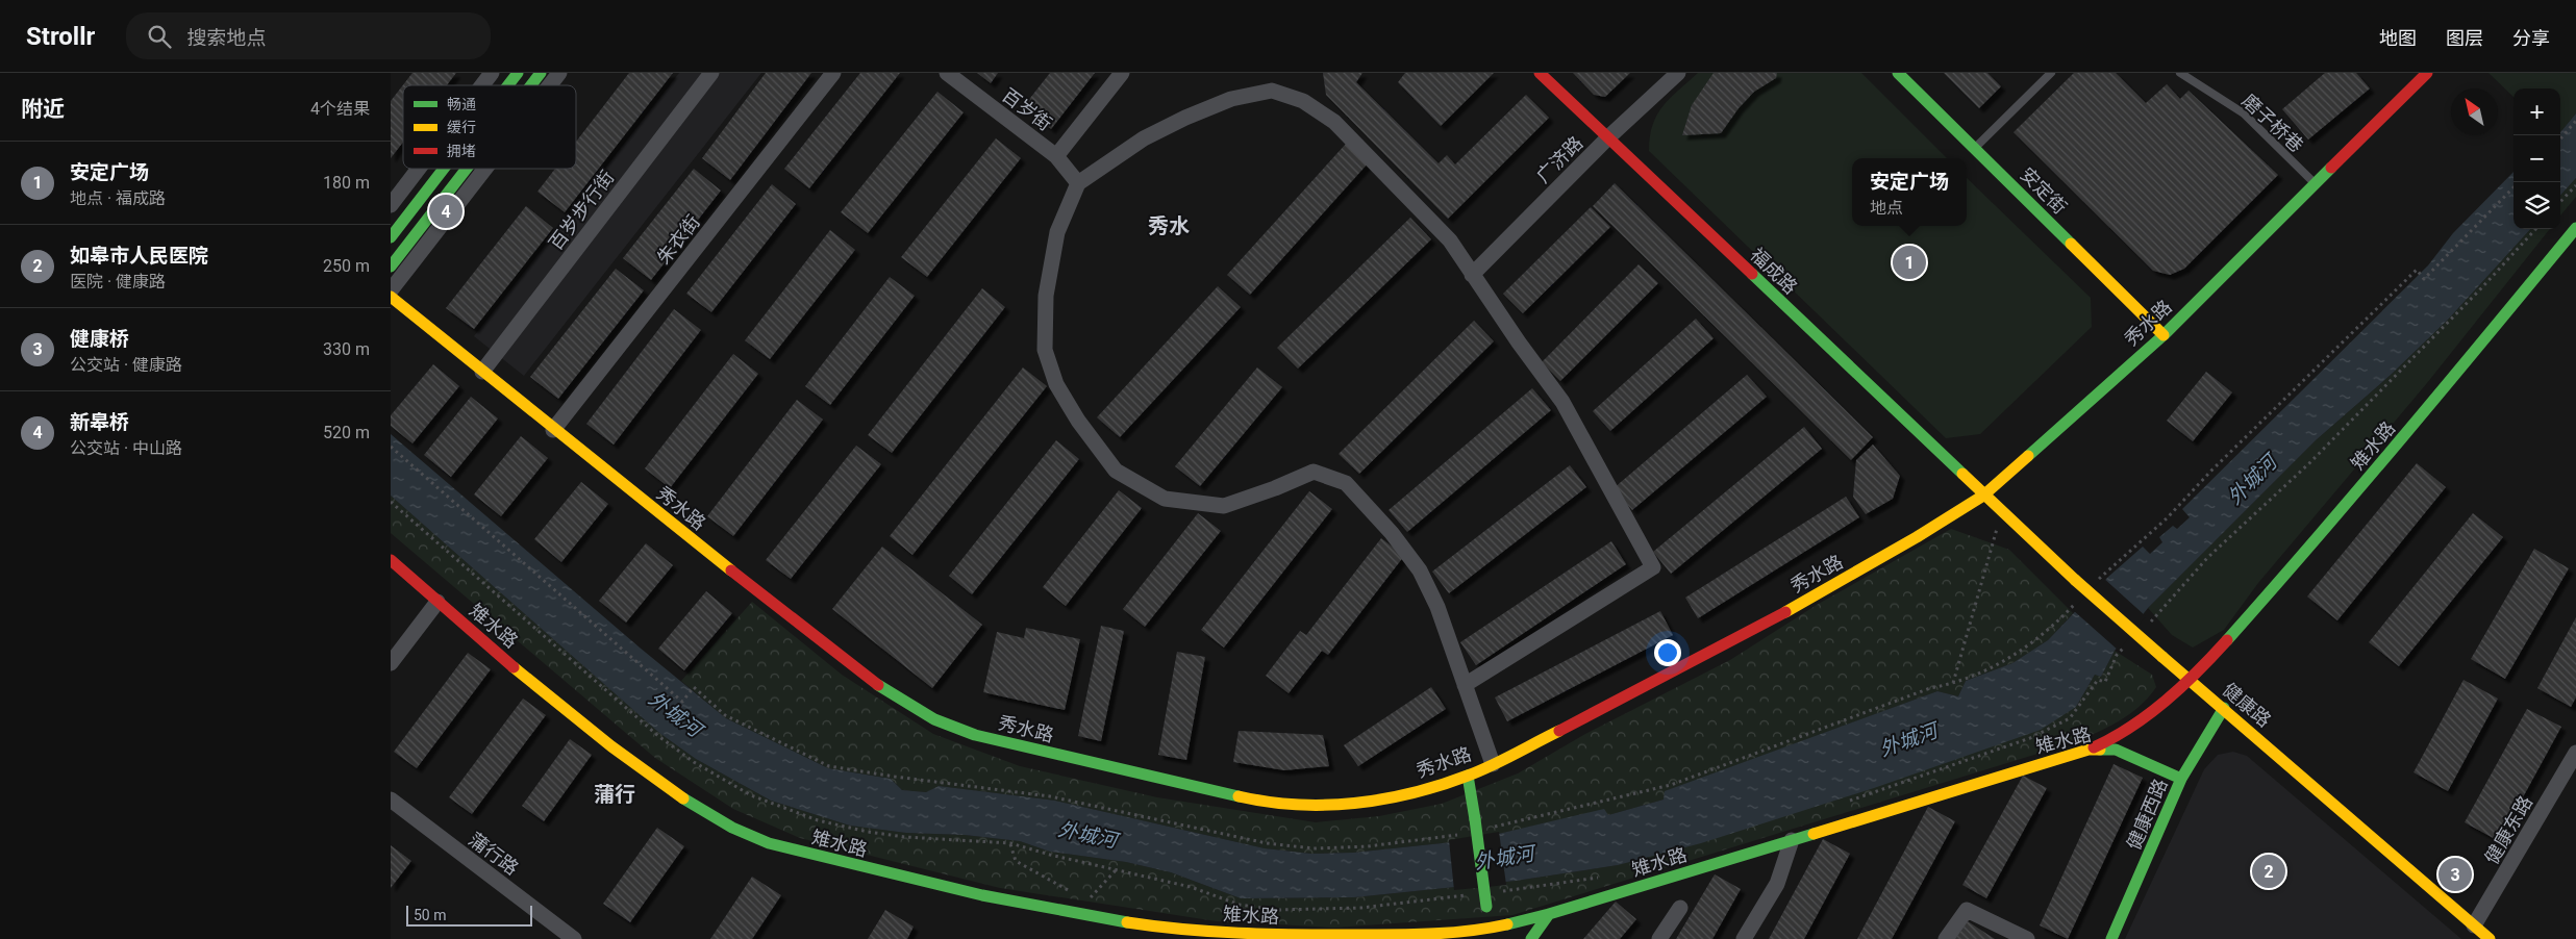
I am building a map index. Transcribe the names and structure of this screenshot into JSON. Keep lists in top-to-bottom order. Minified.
{"streets":{"street":["百岁街","广济路","安定街","百岁步行街","朱衣街","福成路","秀水路","雉水路","健康路","健康西路","健康东路","蒲行路"],"lane":["磨子桥巷"]},"crossings":[["磨子桥巷","秀水路"],["广济路","福成路"],["安定街","秀水路"],["百岁步行街","秀水路"],["朱衣街","秀水路"],["福成路","秀水路"],["福成路","健康路"],["秀水路","健康路"],["雉水路","健康路"],["雉水路","健康西路"],["健康路","健康西路"],["健康路","健康东路"]],"districts":["秀水","蒲行"],"water":["外城河"],"legend":["畅通","缓行","拥堵"],"scale_bar":"50 m","north":"top left","page":{"header":"Strollr","search":"搜索地点","nav":["地图","图层","分享"],"heading":["附近","4个结果"],"map_buttons":["+","−"],"list":[{"mark":"1","name":"安定广场","note":"地点 · 福成路","value":"180 m"},{"mark":"2","name":"如皋市人民医院","note":"医院 · 健康路","value":"250 m"},{"mark":"3","name":"健康桥","note":"公交站 · 健康路","value":"330 m"},{"mark":"4","name":"新皋桥","note":"公交站 · 中山路","value":"520 m"}],"popup":["安定广场","地点"],"pins":["4","1","2","3"],"scale":"50 m"}}
